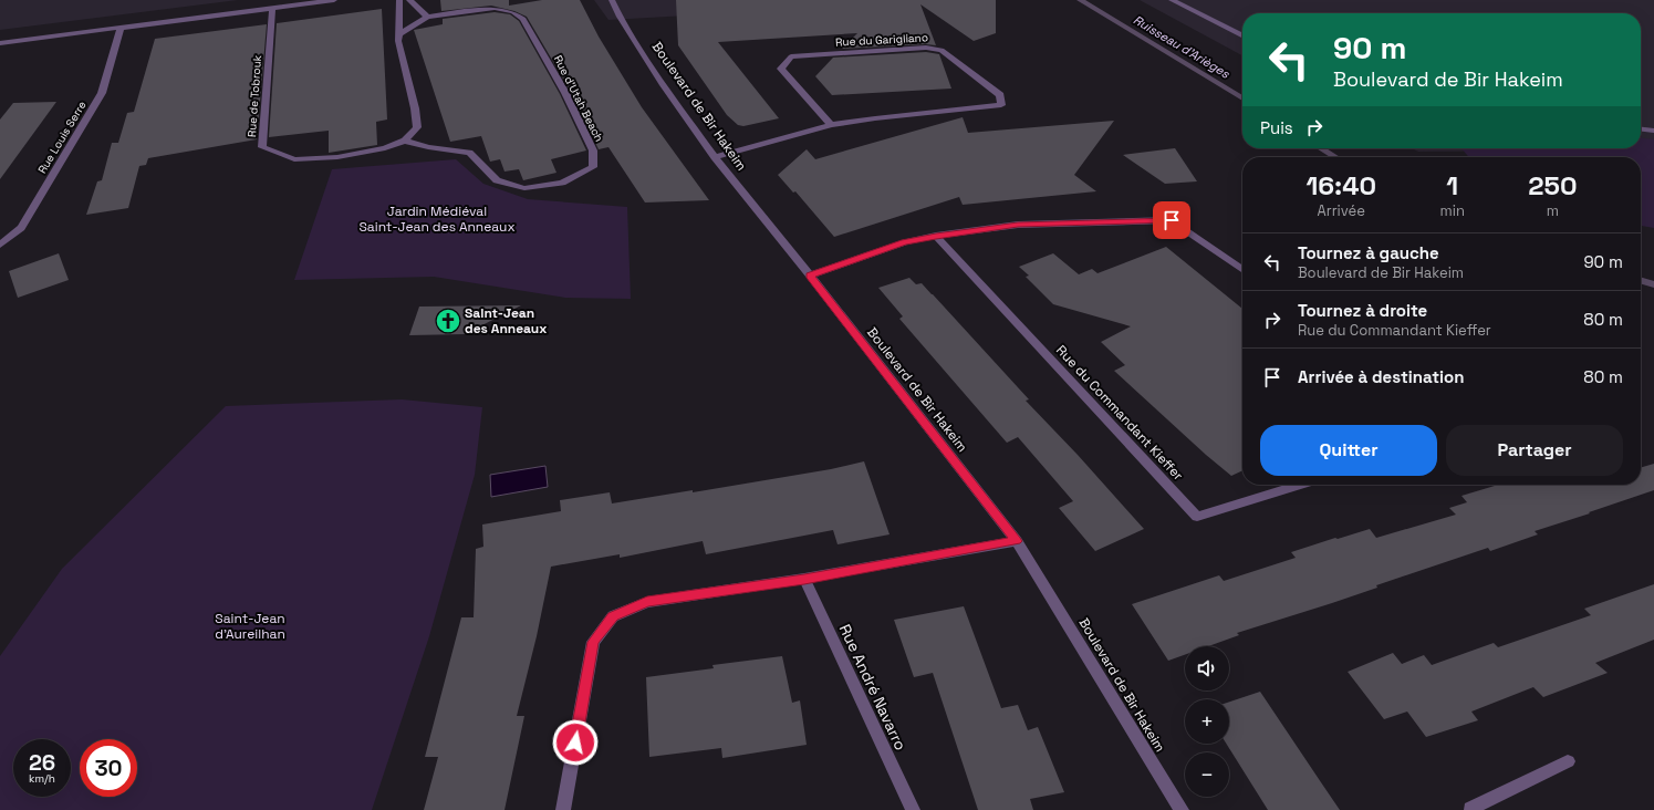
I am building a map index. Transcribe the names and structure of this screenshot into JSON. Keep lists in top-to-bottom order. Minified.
{"streets":{"street":["Rue du Garigliano","Rue de Tobrouk","Rue d'Utah Beach","Boulevard de Bir Hakeim","Rue Louis Serre","Rue du Commandant Kieffer","Rue André Navarro"]},"crossings":[["Rue du Garigliano","Boulevard de Bir Hakeim"],["Rue de Tobrouk","Rue d'Utah Beach"]],"water":["Ruisseau d'Arièges"],"parks":["Jardin Médiéval Saint-Jean des Anneaux","Saint-Jean d'Aureilhan"],"places":{"church":["Saint-Jean des Anneaux"]},"page":{"turn":["90 m","Boulevard de Bir Hakeim"],"then":"Puis","eta":["16:40","Arrivée","1","min","250","m"],"list":[{"name":"Tournez à gauche","note":"Boulevard de Bir Hakeim","value":"90 m"},{"name":"Tournez à droite","note":"Rue du Commandant Kieffer","value":"80 m"},{"name":"Arrivée à destination","value":"80 m"}],"buttons":["Quitter","Partager"],"map_buttons":["+","−"],"speed":"26 km/h","limit":"30"}}
